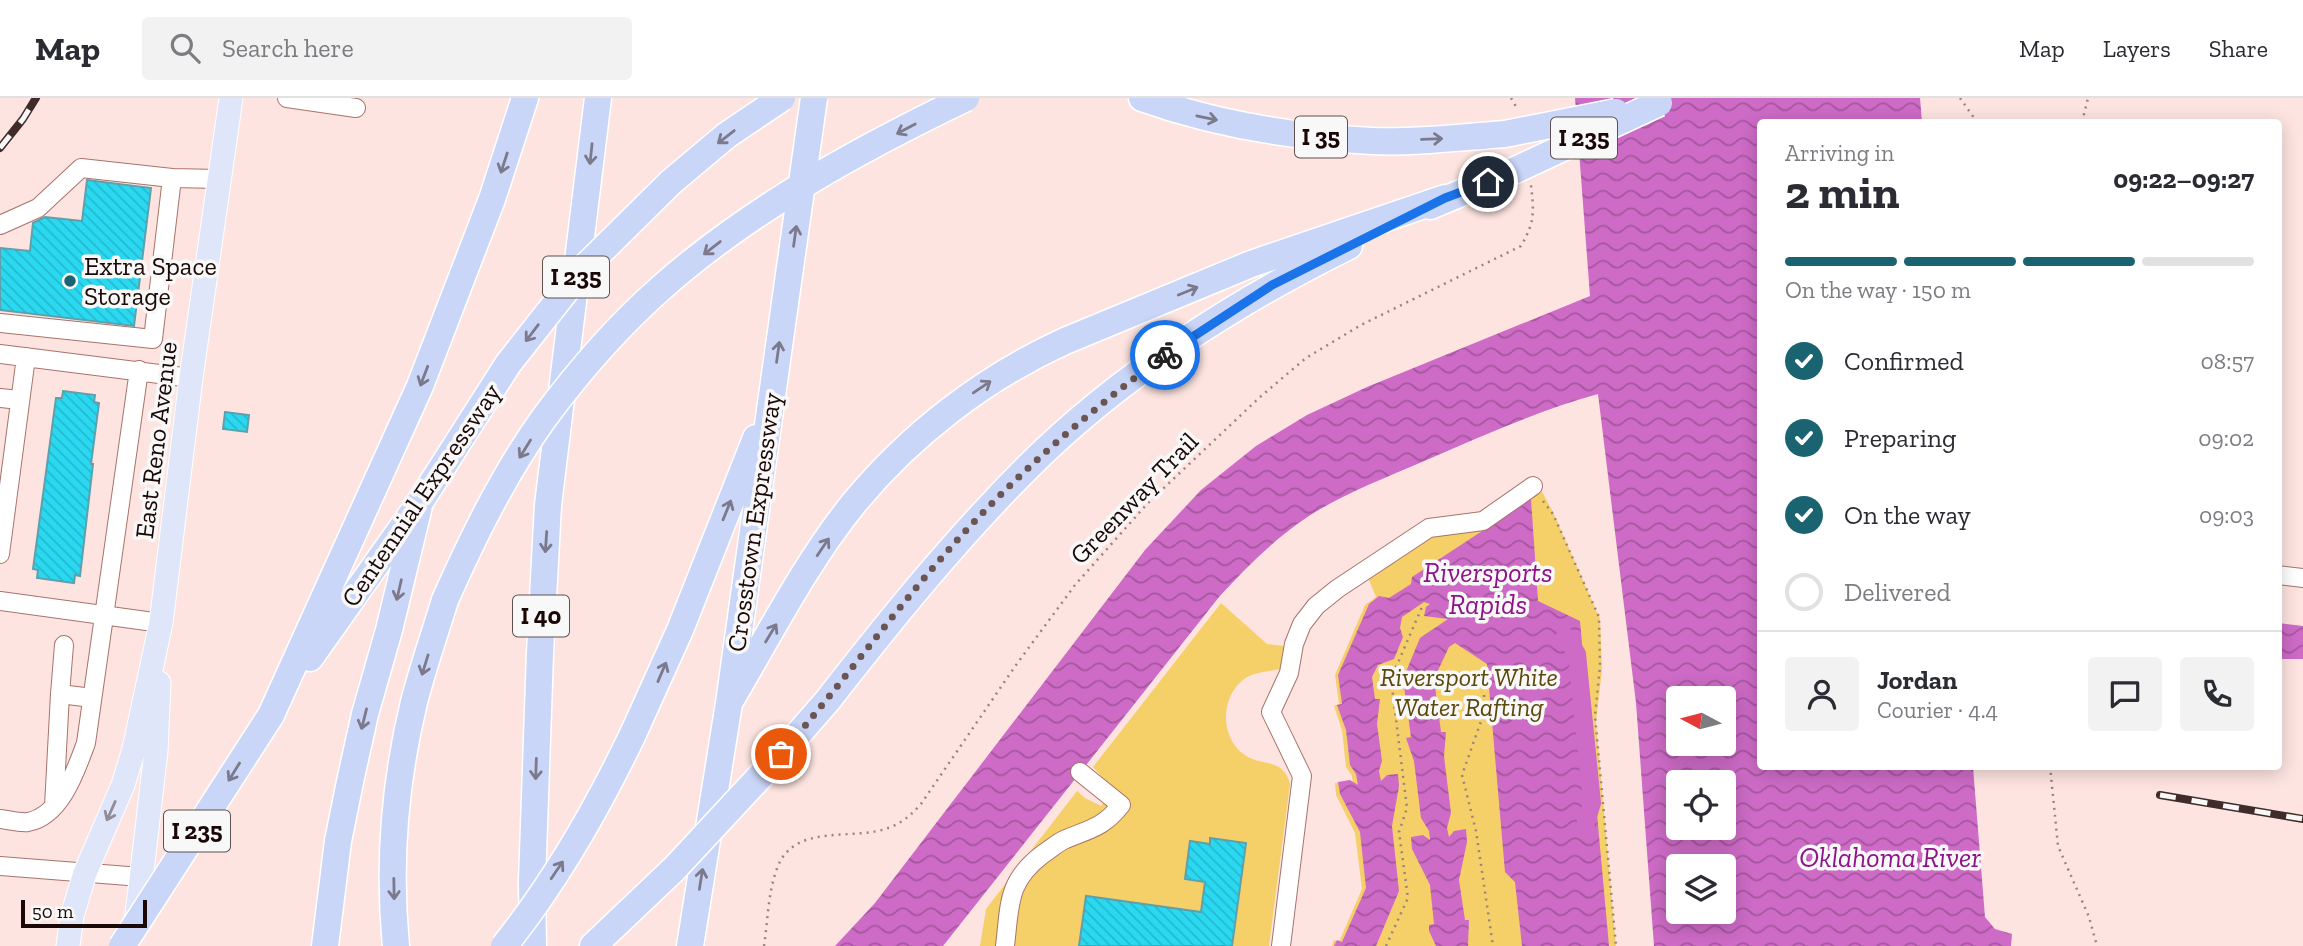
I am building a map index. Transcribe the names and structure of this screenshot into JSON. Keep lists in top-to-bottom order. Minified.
{"streets":{"highway":["I 35","I 235","Centennial Expressway","Crosstown Expressway","I 40"],"main road":["East Reno Avenue"],"path":["Greenway Trail"]},"crossings":[["I 35","I 235"],["I 235","Greenway Trail"]],"water":["Riversports Rapids","Oklahoma River"],"parks":["Riversport White Water Rafting"],"places":["Extra Space Storage"],"scale_bar":"50 m","north":"left","page":{"header":"Map","search":"Search here","nav":["Map","Layers","Share"],"heading":["2 min","Arriving in","09:22–09:27"],"panel":["Jordan","Courier · 4.4"],"bar":"On the way · 150 m","list":[["Confirmed","08:57"],["Preparing","09:02"],["On the way","09:03"],"Delivered"],"scale":"50 m"}}
